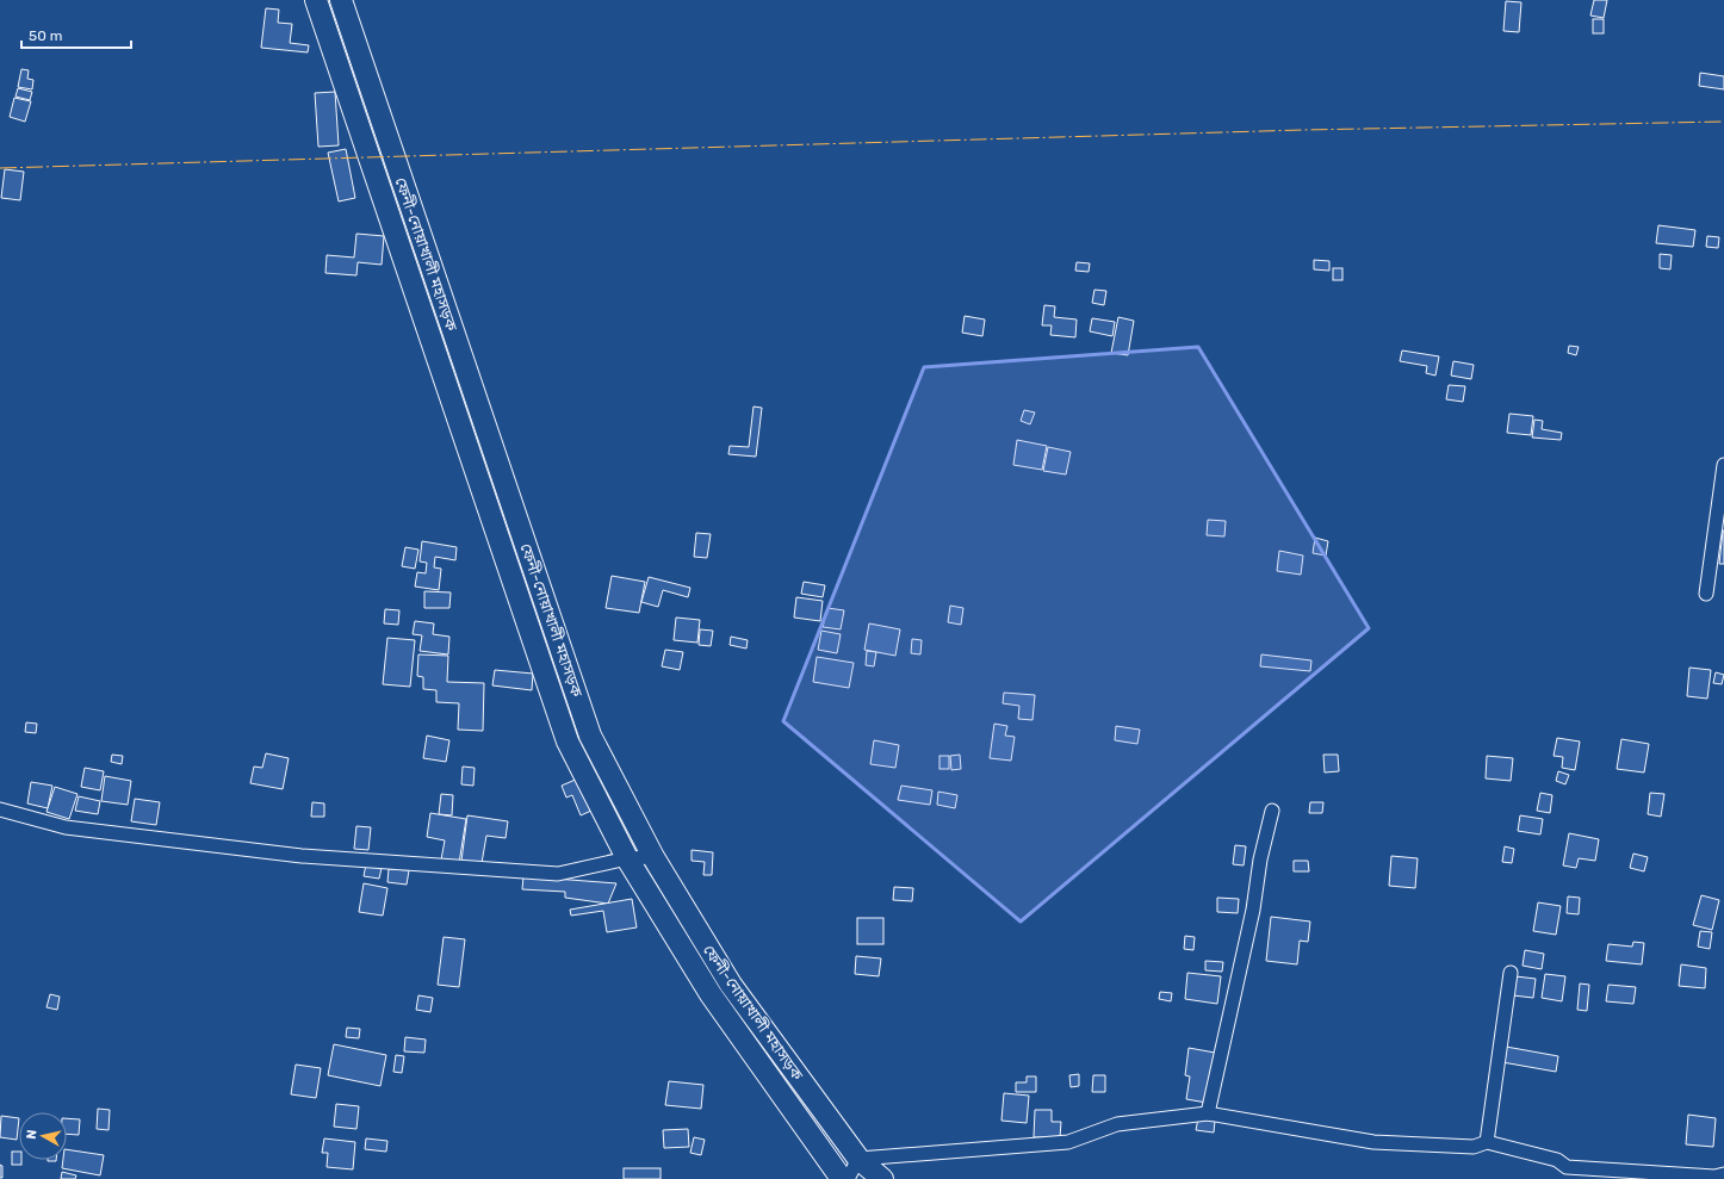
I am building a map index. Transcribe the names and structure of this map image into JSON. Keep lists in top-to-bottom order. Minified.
{"streets":{"highway":["ফেনী-নোয়াখালী মহাসড়ক"]},"scale_bar":"50 m","north":"left"}
